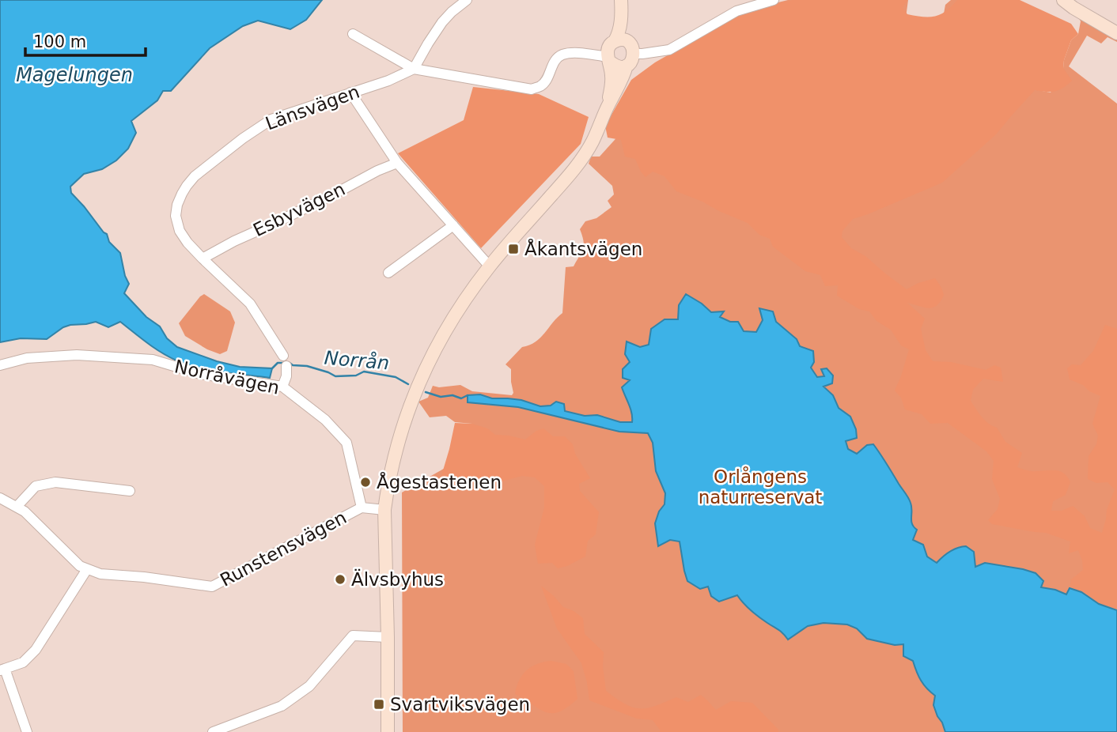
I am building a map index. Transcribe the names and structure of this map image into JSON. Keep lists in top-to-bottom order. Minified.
{"streets":{"street":["Länsvägen","Esbyvägen","Norråvägen","Runstensvägen"]},"crossings":[["Länsvägen","Esbyvägen"],["Länsvägen","Norråvägen"],["Norråvägen","Runstensvägen"]],"water":["Magelungen","Norrån"],"parks":["Orlångens naturreservat"],"places":{"transit":["Åkantsvägen","Svartviksvägen"],"other":["Ågestastenen","Älvsbyhus"]},"scale_bar":"100 m"}
